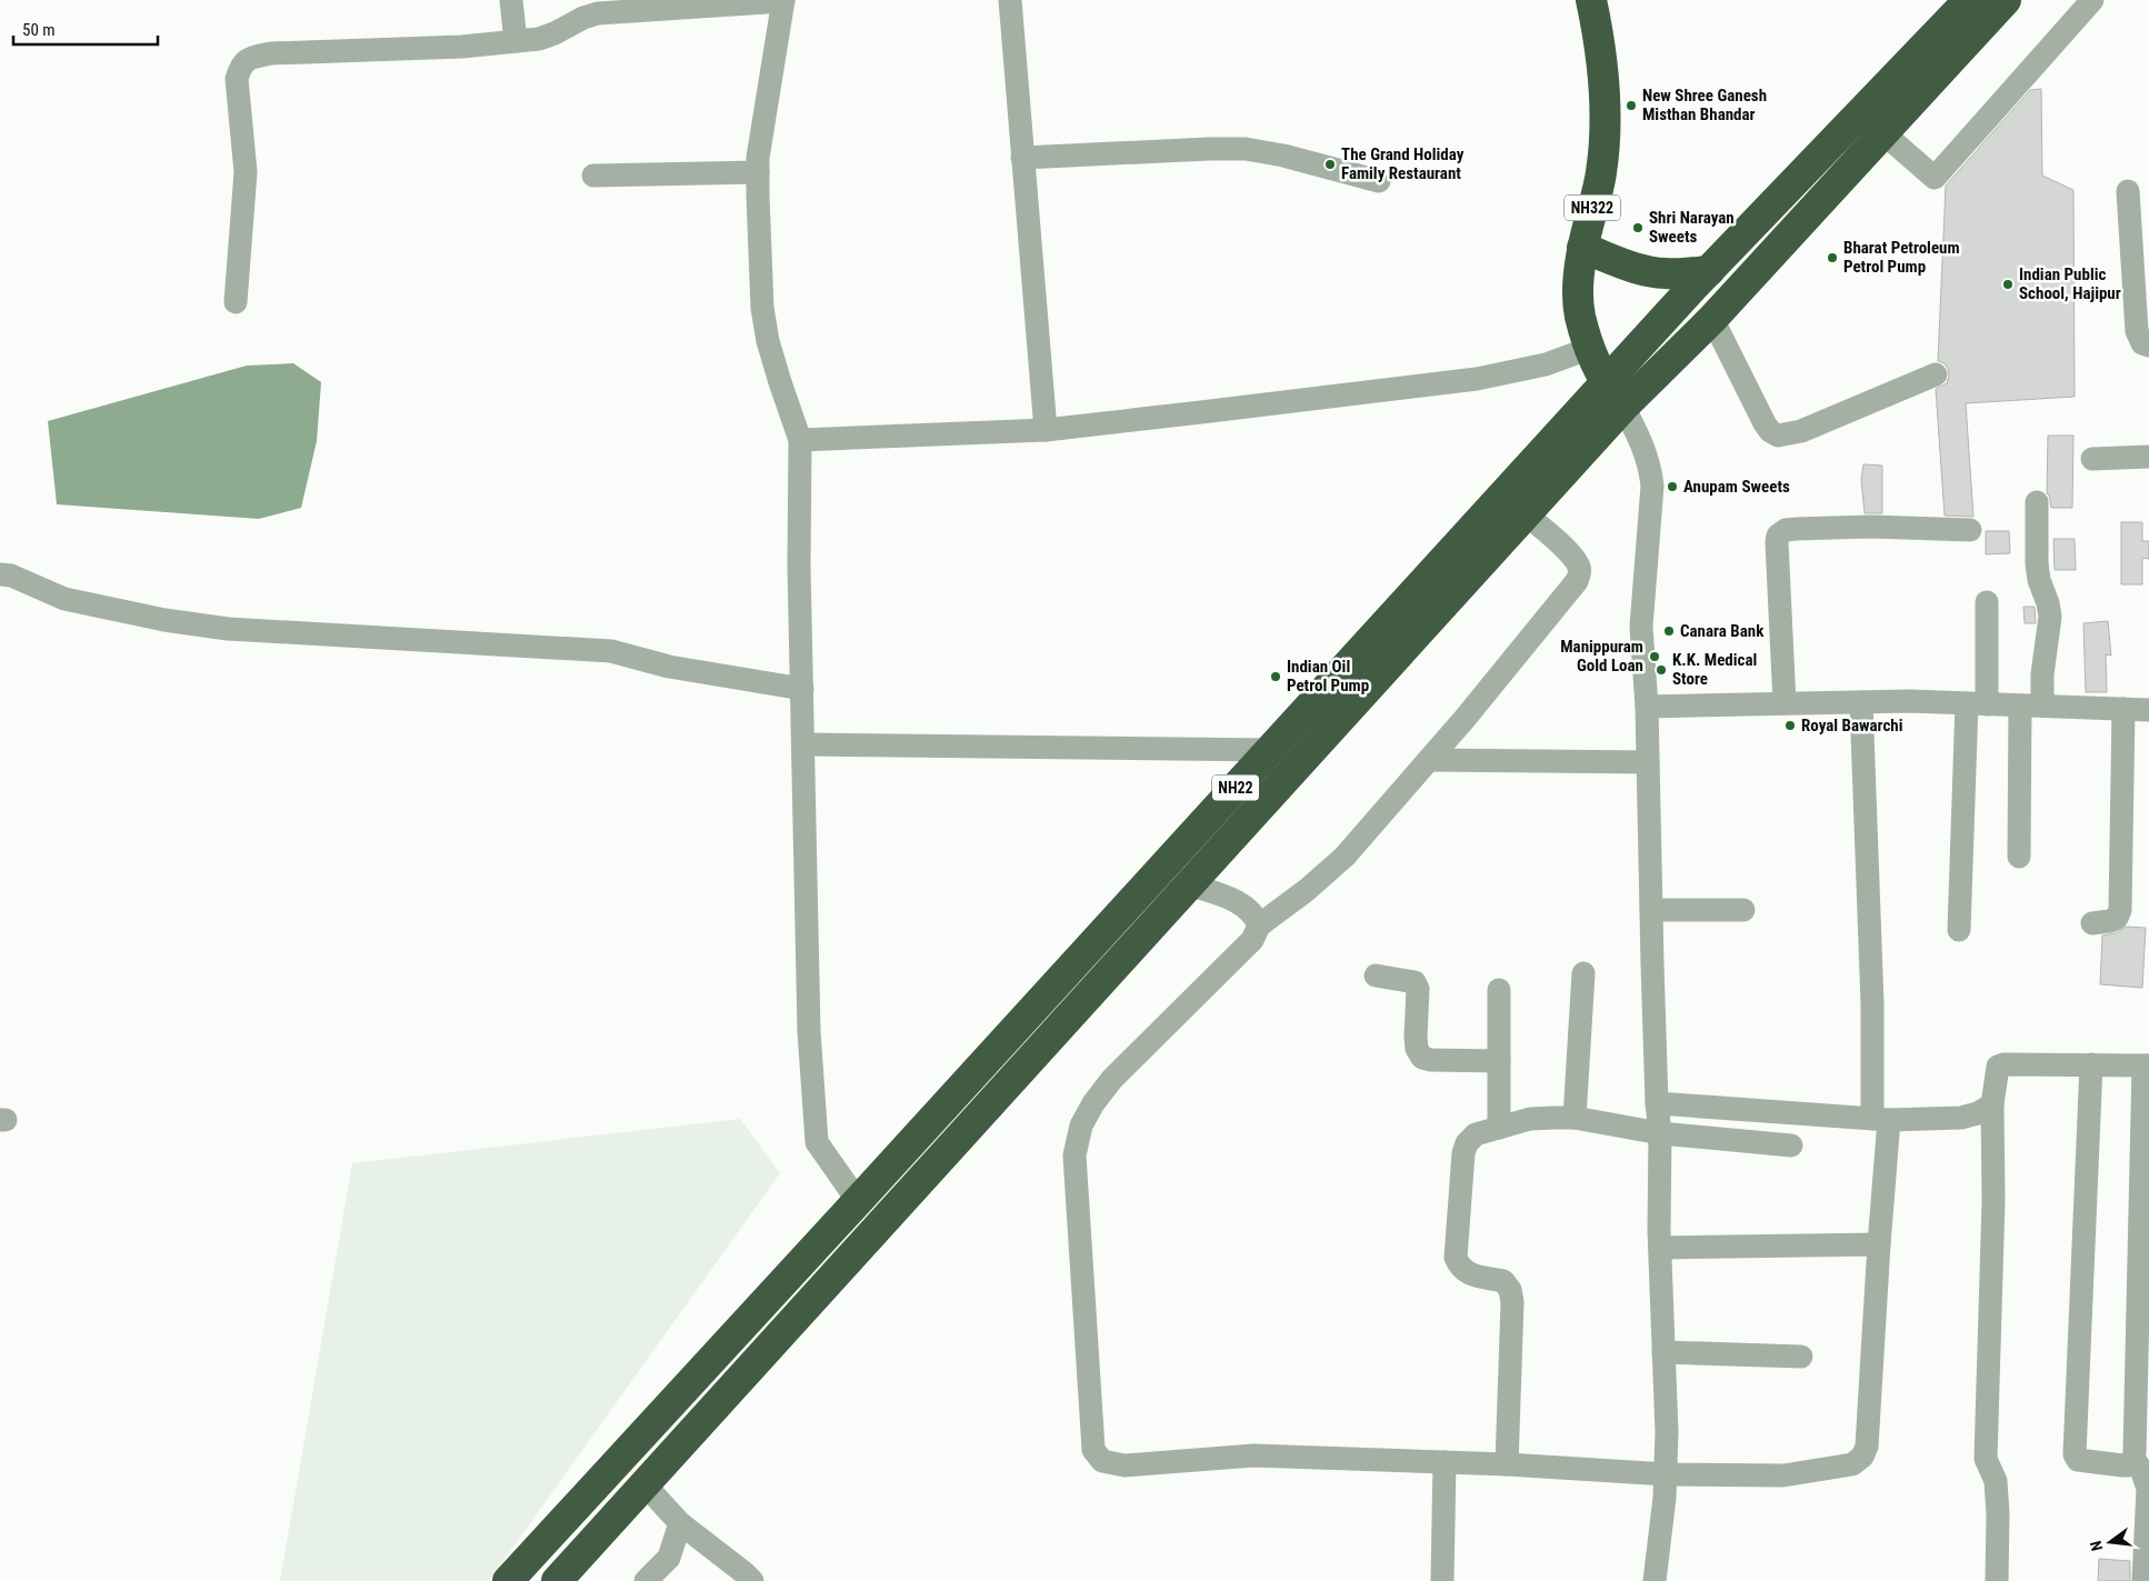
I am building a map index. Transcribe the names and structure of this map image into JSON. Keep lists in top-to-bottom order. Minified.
{"streets":{"highway":["NH322","NH22"]},"crossings":[["NH322","NH22"]],"places":["New Shree Ganesh Misthan Bhandar","The Grand Holiday Family Restaurant","Shri Narayan Sweets","Bharat Petroleum Petrol Pump","Indian Public School, Hajipur","Anupam Sweets","Canara Bank","Manippuram Gold Loan","K.K. Medical Store","Indian Oil Petrol Pump","Royal Bawarchi"],"scale_bar":"50 m","north":"left"}
